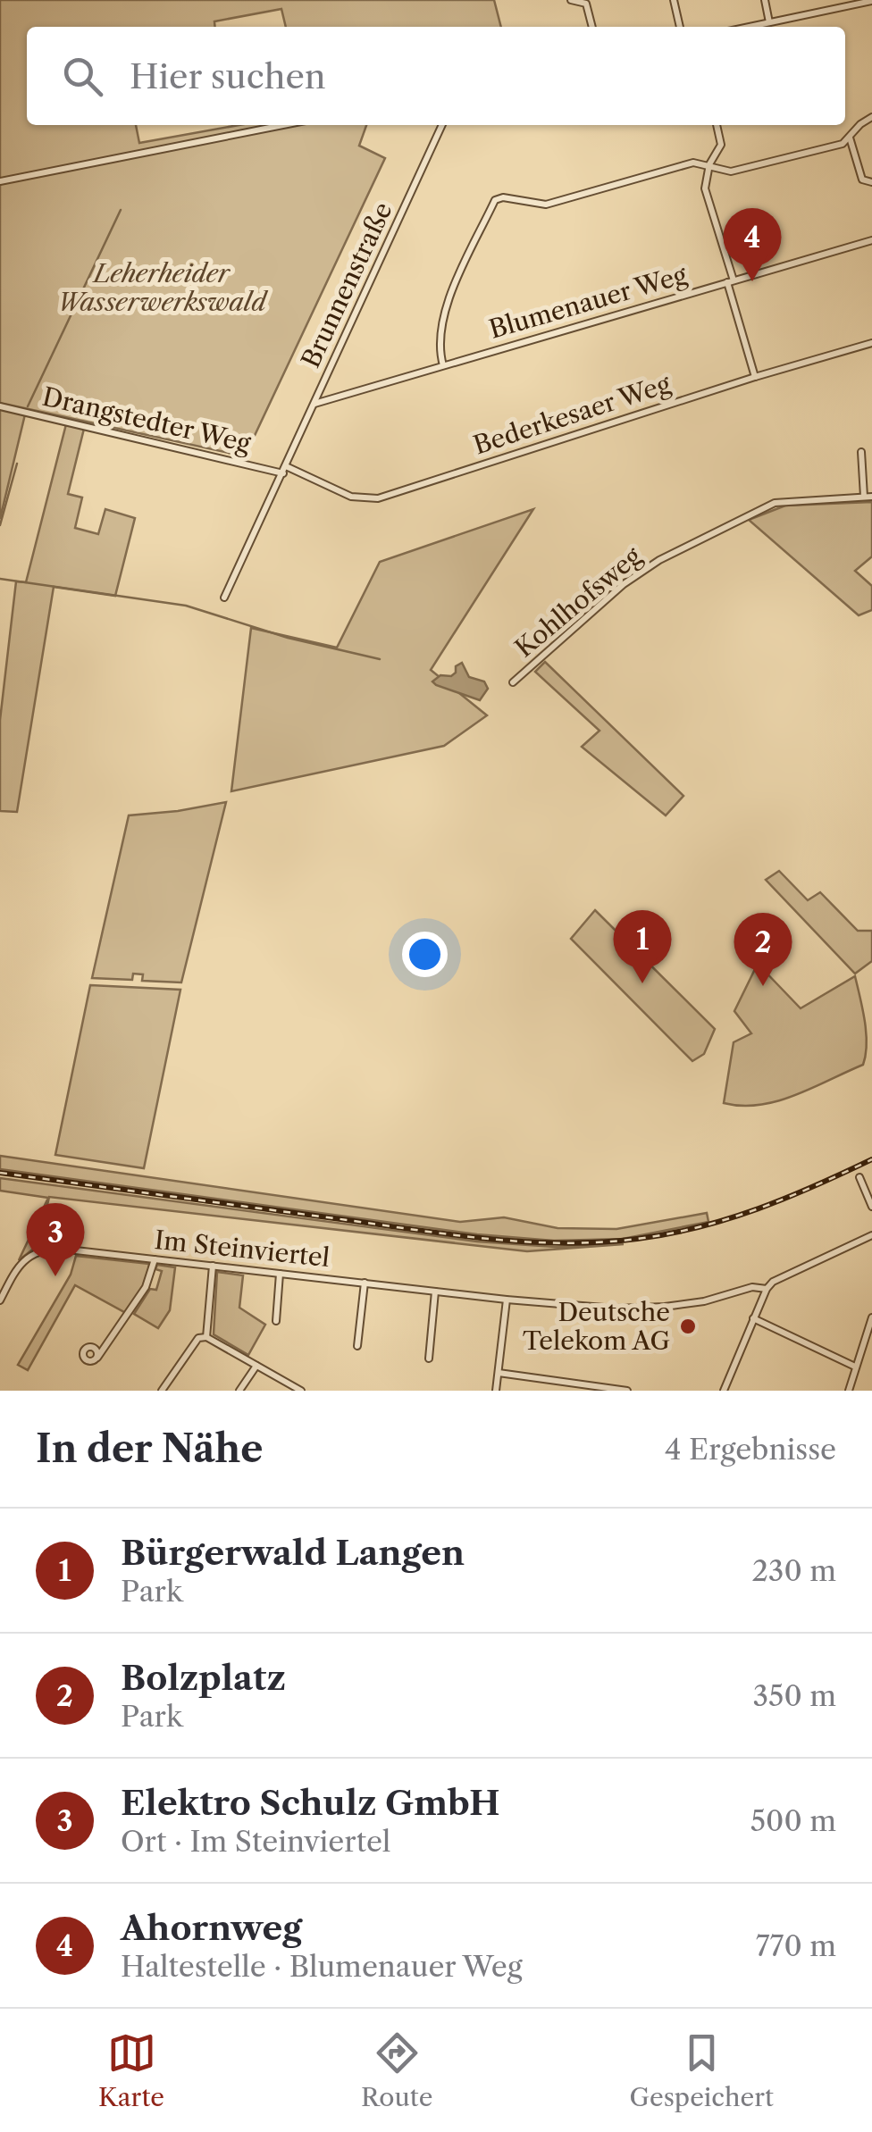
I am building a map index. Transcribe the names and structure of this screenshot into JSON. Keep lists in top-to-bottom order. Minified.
{"streets":{"street":["Brunnenstraße","Blumenauer Weg","Bederkesaer Weg","Drangstedter Weg","Kohlhofsweg","Im Steinviertel"]},"crossings":[["Brunnenstraße","Blumenauer Weg"],["Brunnenstraße","Bederkesaer Weg"],["Brunnenstraße","Drangstedter Weg"],["Bederkesaer Weg","Drangstedter Weg"]],"parks":["Leherheider Wasserwerkswald"],"places":["Deutsche Telekom AG"],"page":{"search":"Hier suchen","pins":["4","1","2","3"],"heading":["In der Nähe","4 Ergebnisse"],"list":[{"mark":"1","name":"Bürgerwald Langen","note":"Park","value":"230 m"},{"mark":"2","name":"Bolzplatz","note":"Park","value":"350 m"},{"mark":"3","name":"Elektro Schulz GmbH","note":"Ort · Im Steinviertel","value":"500 m"},{"mark":"4","name":"Ahornweg","note":"Haltestelle · Blumenauer Weg","value":"770 m"}],"nav":["Karte","Route","Gespeichert"]}}
